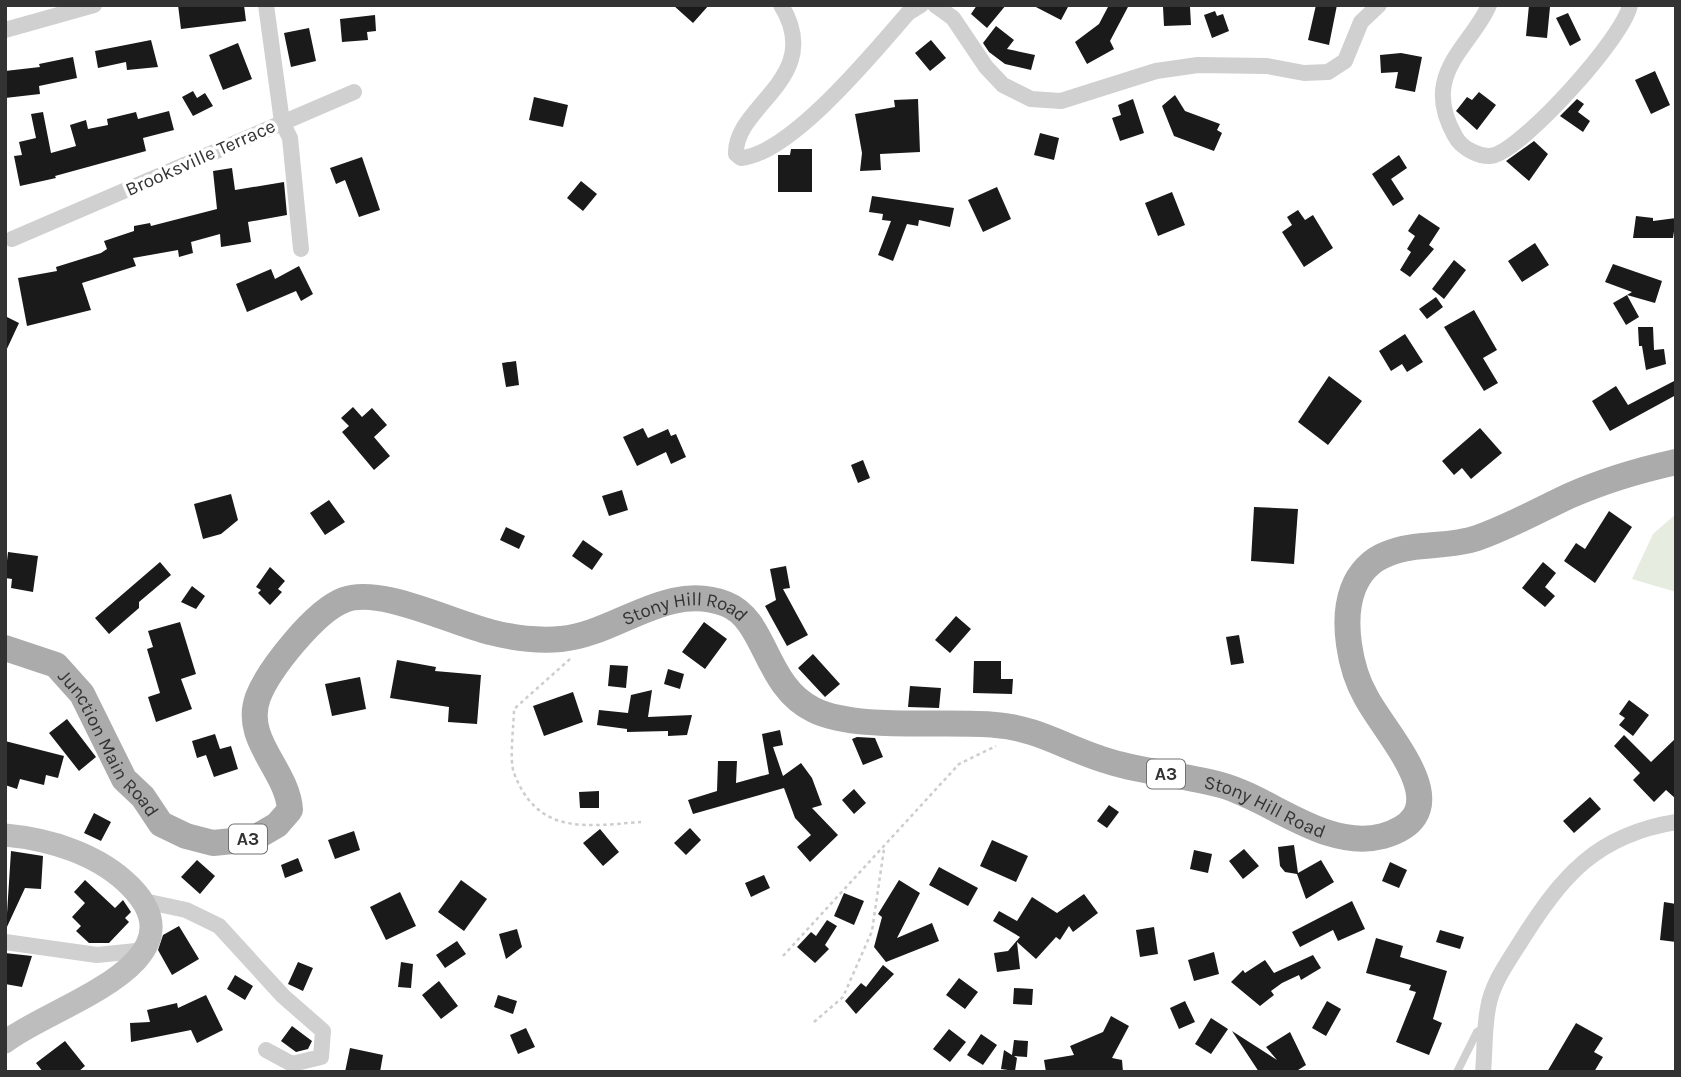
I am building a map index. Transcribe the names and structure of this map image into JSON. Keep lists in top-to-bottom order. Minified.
{"streets":{"main road":["Stony Hill Road","Junction Main Road","A3"],"street":["Brooksville Terrace"]},"crossings":[["Stony Hill Road","Junction Main Road"]]}
